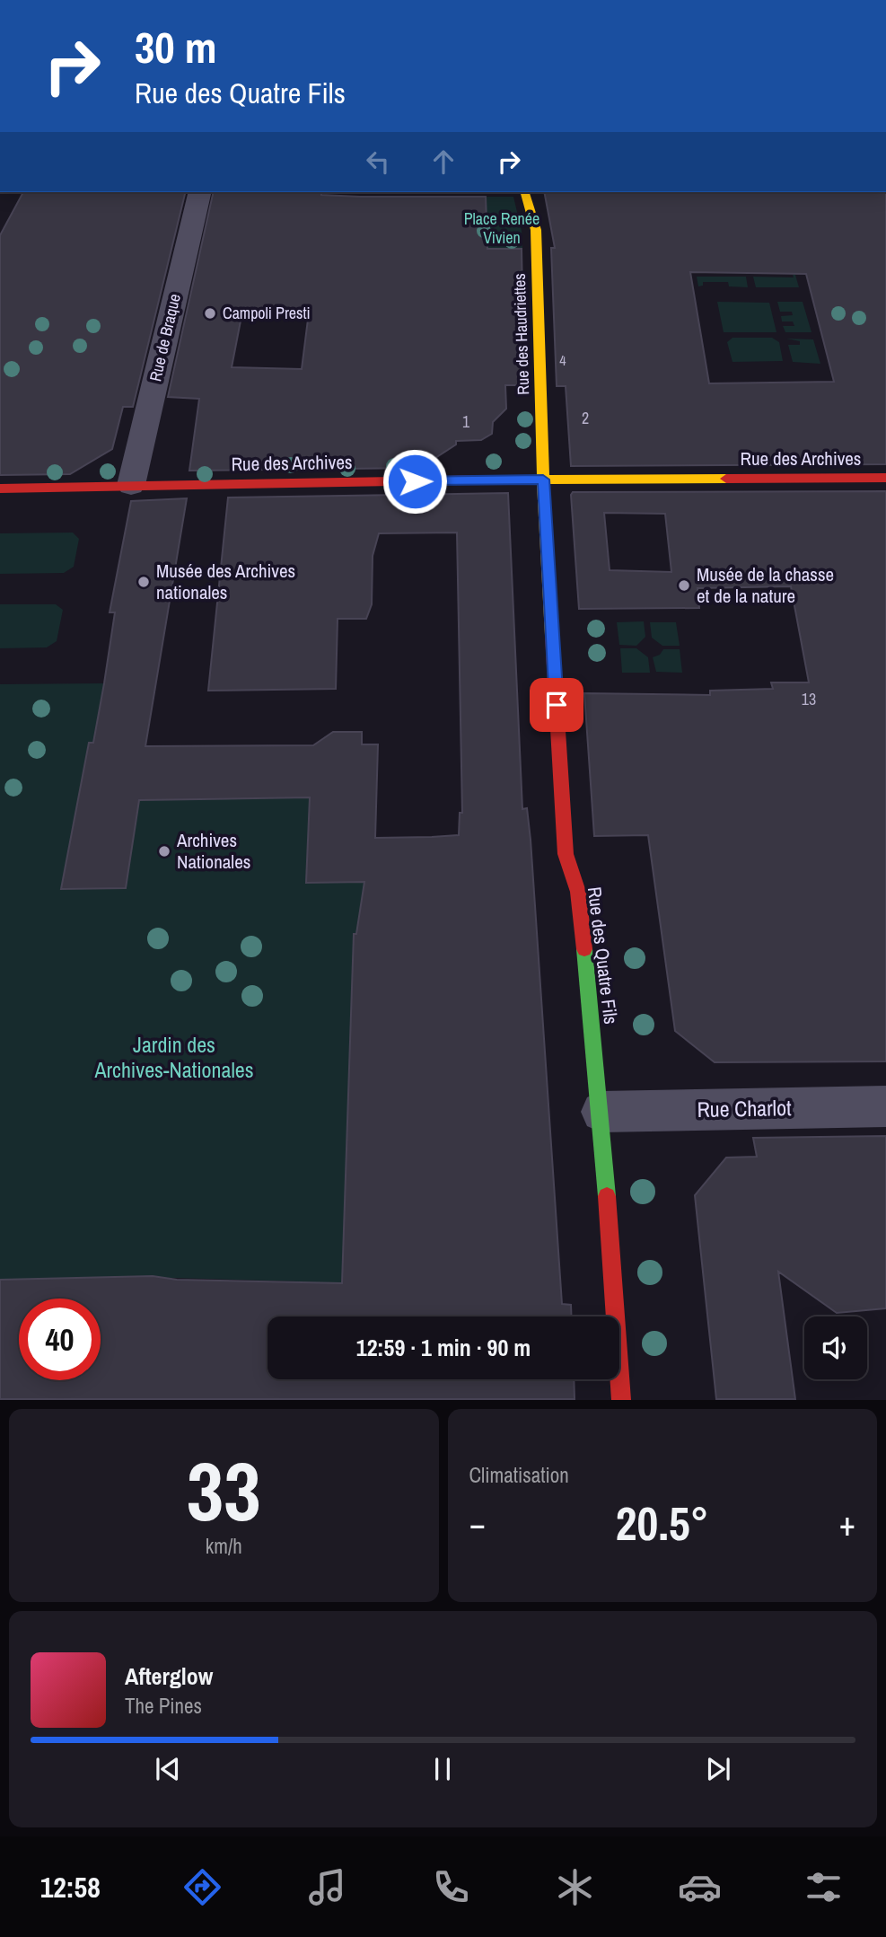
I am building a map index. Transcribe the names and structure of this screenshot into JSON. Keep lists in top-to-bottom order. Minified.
{"streets":{"street":["Rue des Haudriettes","Rue de Braque","Rue des Archives","Rue des Quatre Fils","Rue Charlot"]},"crossings":[["Rue des Haudriettes","Rue des Archives"],["Rue des Haudriettes","Rue des Quatre Fils"],["Rue de Braque","Rue des Archives"],["Rue des Archives","Rue des Quatre Fils"],["Rue des Quatre Fils","Rue Charlot"]],"parks":["Place Renée Vivien","Jardin des Archives-Nationales"],"places":["Campoli Presti","Musée des Archives nationales","Musée de la chasse et de la nature","Archives Nationales"],"house_numbers":["4","2","1","13"],"page":{"turn":["30 m","Rue des Quatre Fils"],"limit":"40","trip":"12:59 · 1 min · 90 m","tile":[["33","km/h"],"Climatisation"],"heat":["−","20.5°","+"],"song":["Afterglow","The Pines"],"tabs":"12:58"}}
